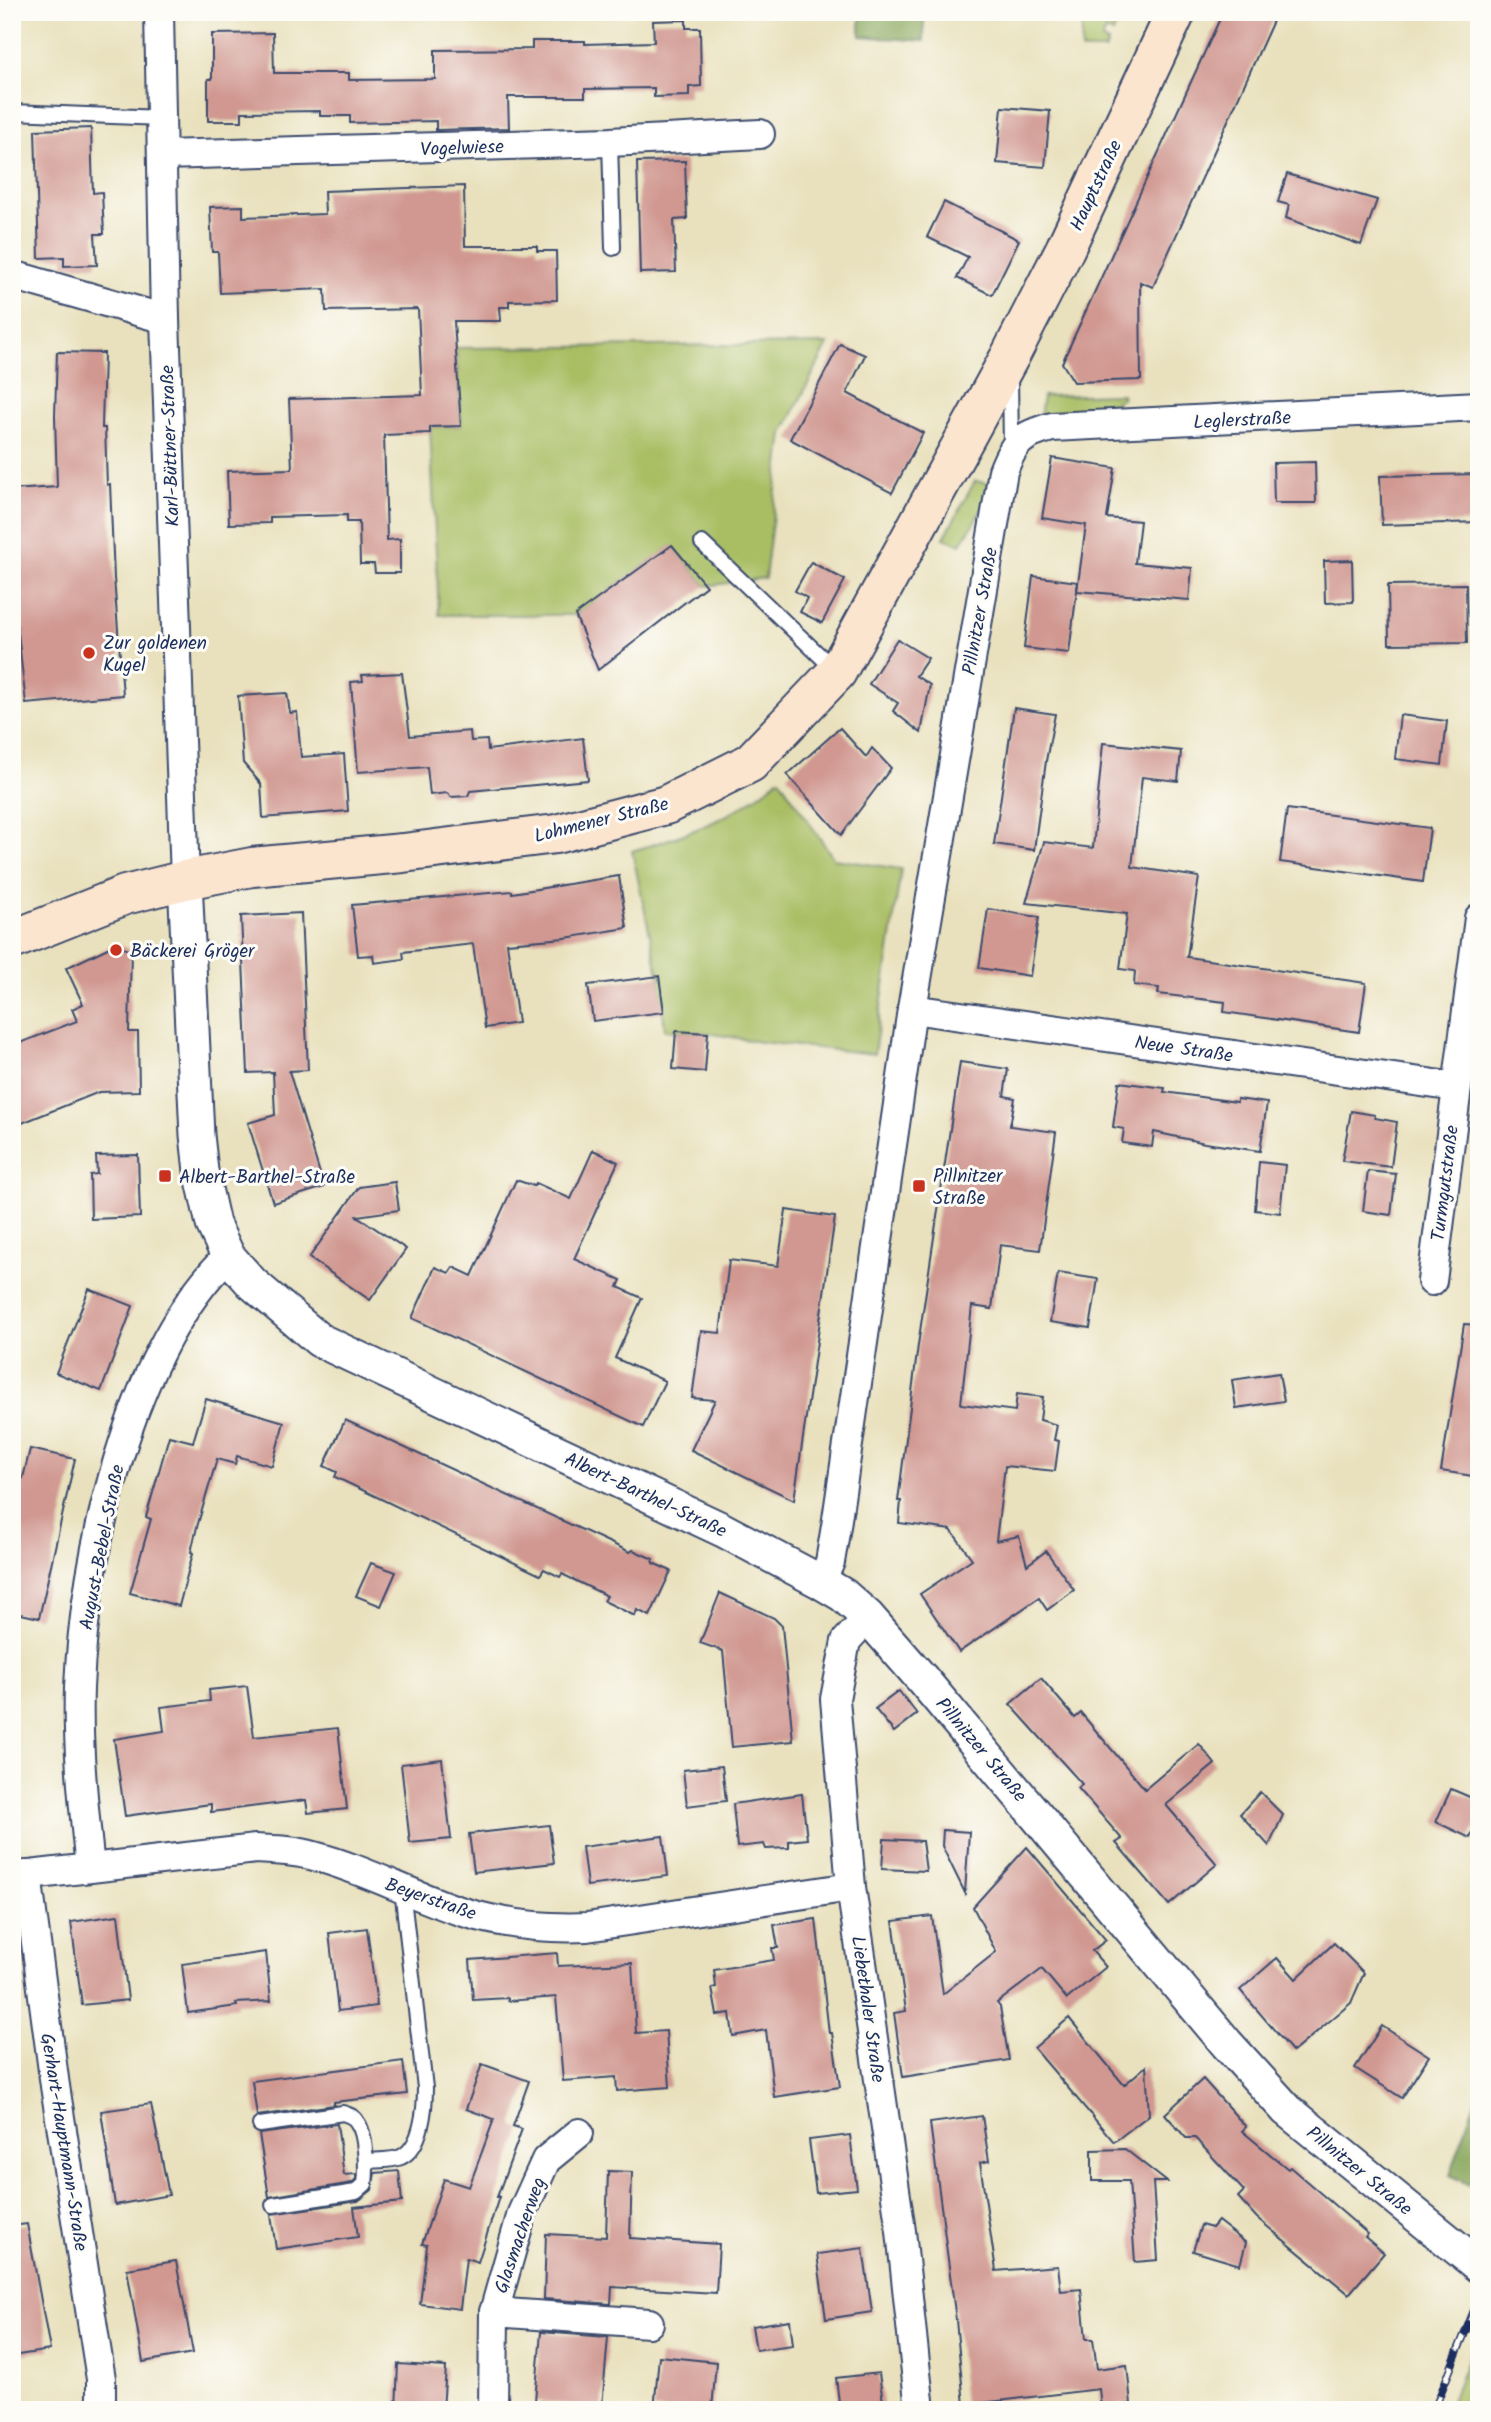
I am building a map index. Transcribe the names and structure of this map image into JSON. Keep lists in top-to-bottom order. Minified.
{"streets":{"main road":["Hauptstraße","Lohmener Straße"],"street":["Vogelwiese","Leglerstraße","Karl-Büttner-Straße","Pillnitzer Straße","Neue Straße","Turmgutstraße","Albert-Barthel-Straße","August-Bebel-Straße","Beyerstraße","Liebethaler Straße","Gerhart-Hauptmann-Straße","Glasmacherweg"]},"crossings":[["Vogelwiese","Karl-Büttner-Straße"],["Hauptstraße","Pillnitzer Straße"],["Hauptstraße","Lohmener Straße"],["Leglerstraße","Pillnitzer Straße"],["Karl-Büttner-Straße","Lohmener Straße"],["Karl-Büttner-Straße","Albert-Barthel-Straße"],["Pillnitzer Straße","Lohmener Straße"],["Pillnitzer Straße","Neue Straße"],["Pillnitzer Straße","Albert-Barthel-Straße"],["Pillnitzer Straße","Liebethaler Straße"],["Lohmener Straße","Albert-Barthel-Straße"],["Neue Straße","Turmgutstraße"],["Albert-Barthel-Straße","August-Bebel-Straße"],["August-Bebel-Straße","Beyerstraße"],["Beyerstraße","Liebethaler Straße"],["Beyerstraße","Gerhart-Hauptmann-Straße"]],"places":{"other":["Zur goldenen Kugel","Bäckerei Gröger"],"transit":["Albert-Barthel-Straße","Pillnitzer Straße"]}}
